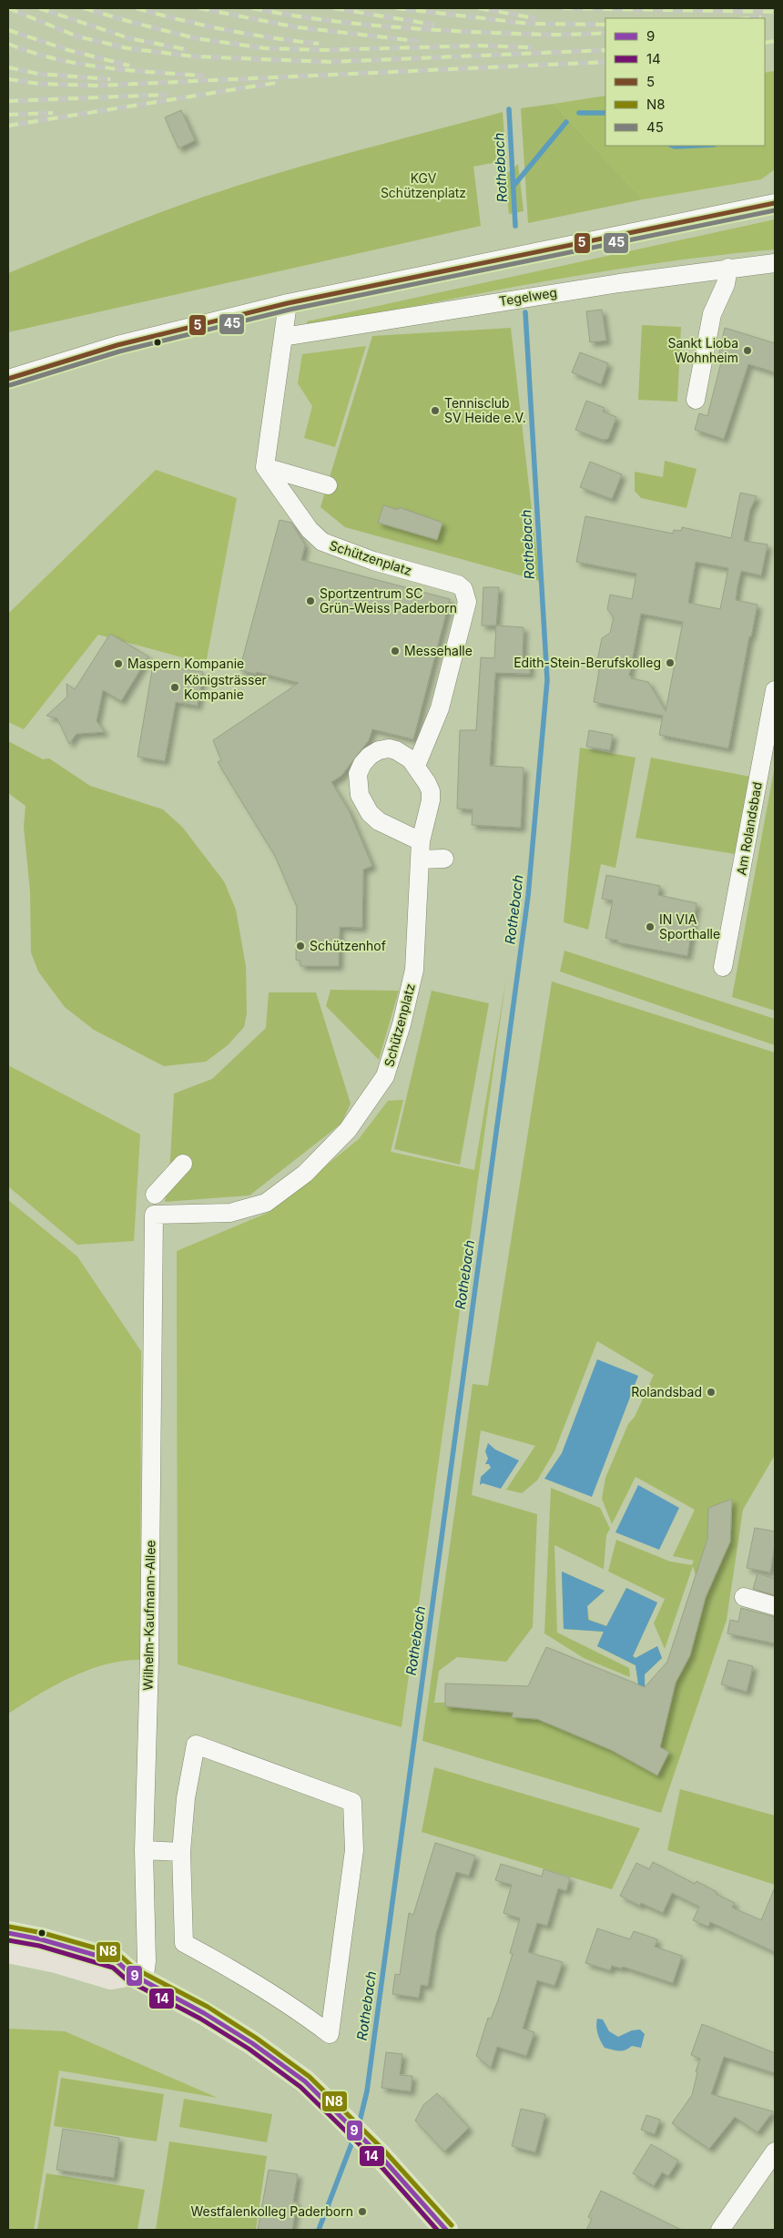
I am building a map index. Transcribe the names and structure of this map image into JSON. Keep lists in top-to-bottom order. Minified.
{"streets":{"street":["Tegelweg","Schützenplatz","Am Rolandsbad","Wilhelm-Kaufmann-Allee"]},"crossings":[["Schützenplatz","Wilhelm-Kaufmann-Allee"]],"water":["Rothebach"],"parks":["KGV Schützenplatz"],"places":["Sankt Lioba Wohnheim","Tennisclub SV Heide e.V.","Sportzentrum SC Grün-Weiss Paderborn","Messehalle","Edith-Stein-Berufskolleg","Maspern Kompanie","Königsträsser Kompanie","IN VIA Sporthalle","Schützenhof","Rolandsbad","Westfalenkolleg Paderborn"],"lines":["transit line 5","transit line 45","transit line N8","transit line 9","transit line 14"],"legend":["9","14","5","N8","45"]}
